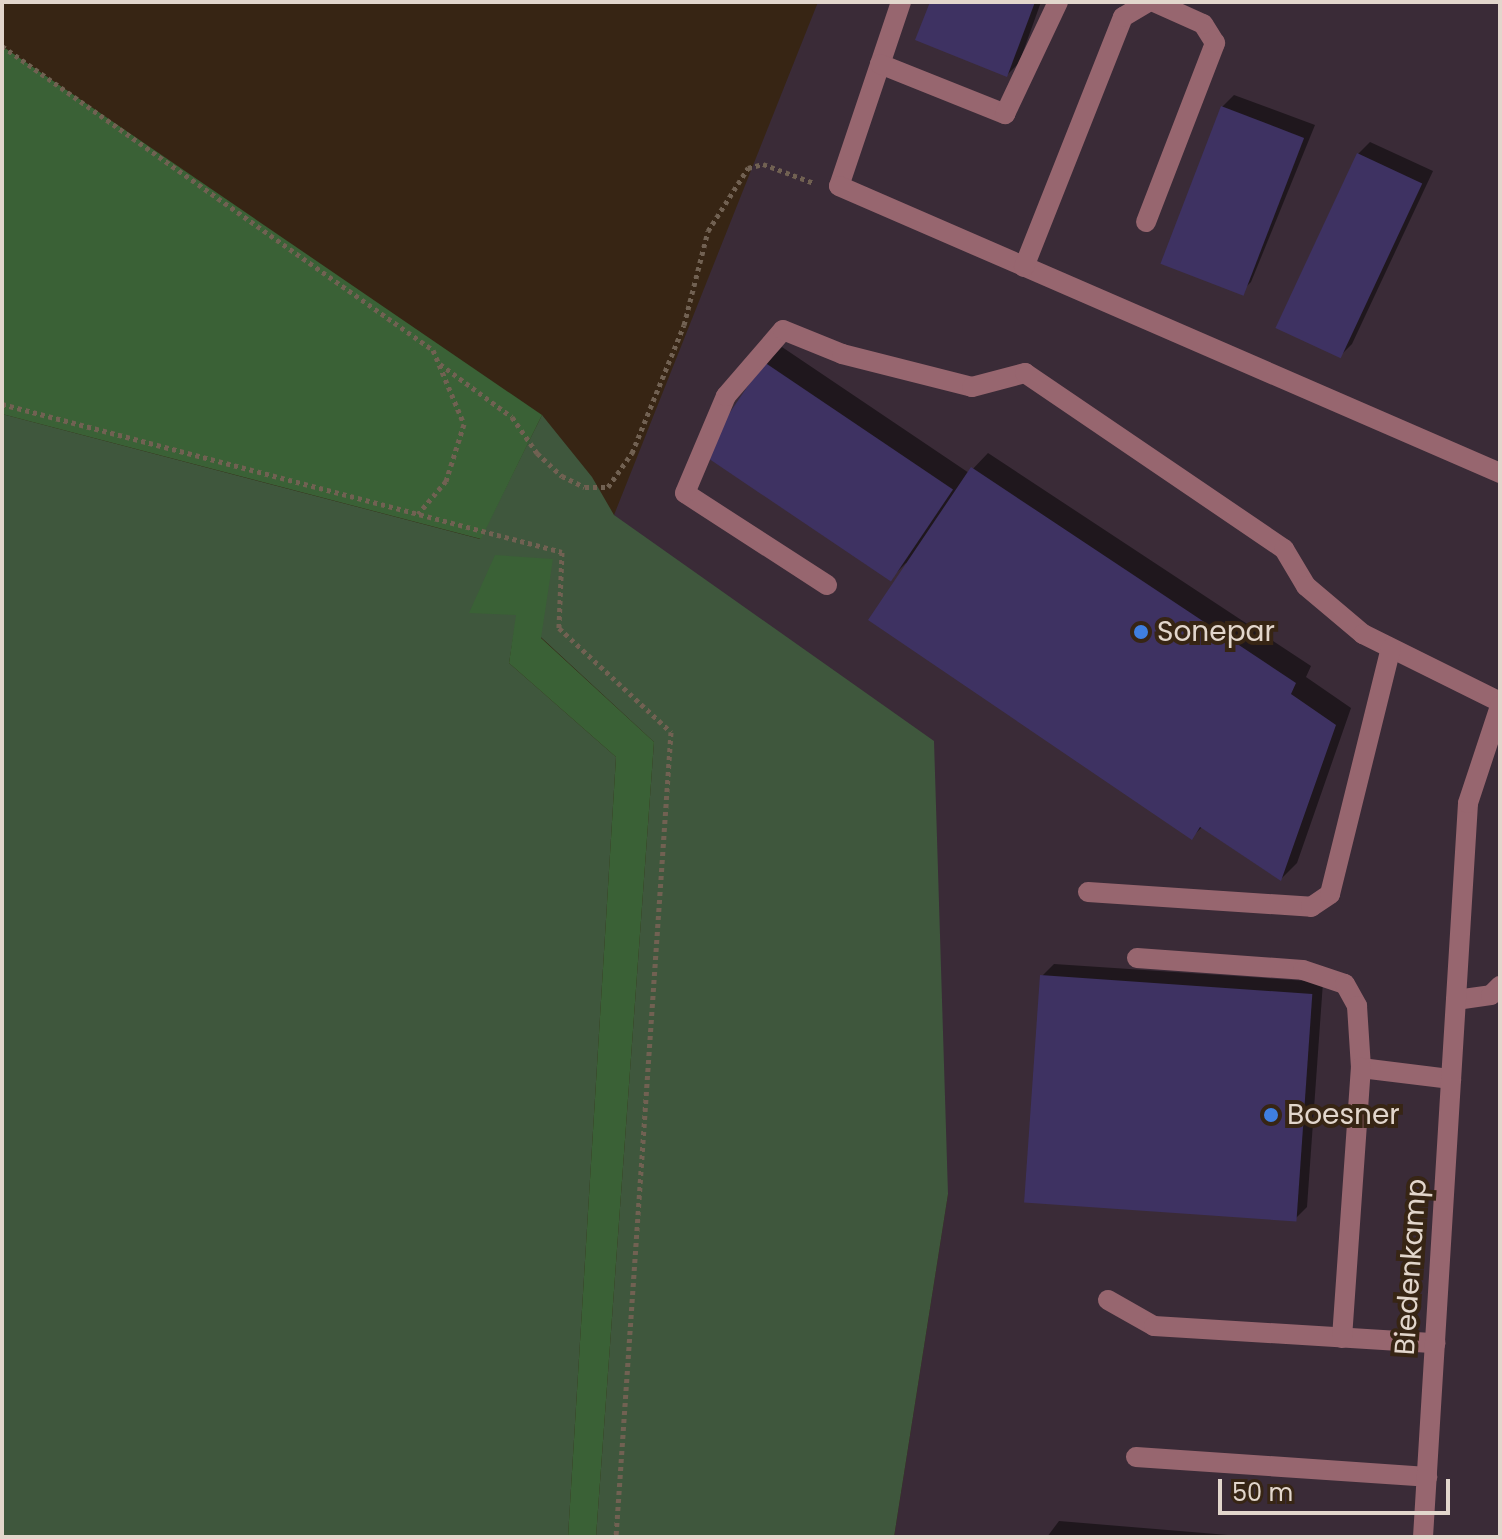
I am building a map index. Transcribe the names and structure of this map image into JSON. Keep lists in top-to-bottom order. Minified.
{"streets":{"street":["Biedenkamp"]},"places":["Sonepar","Boesner"],"scale_bar":"50 m"}
